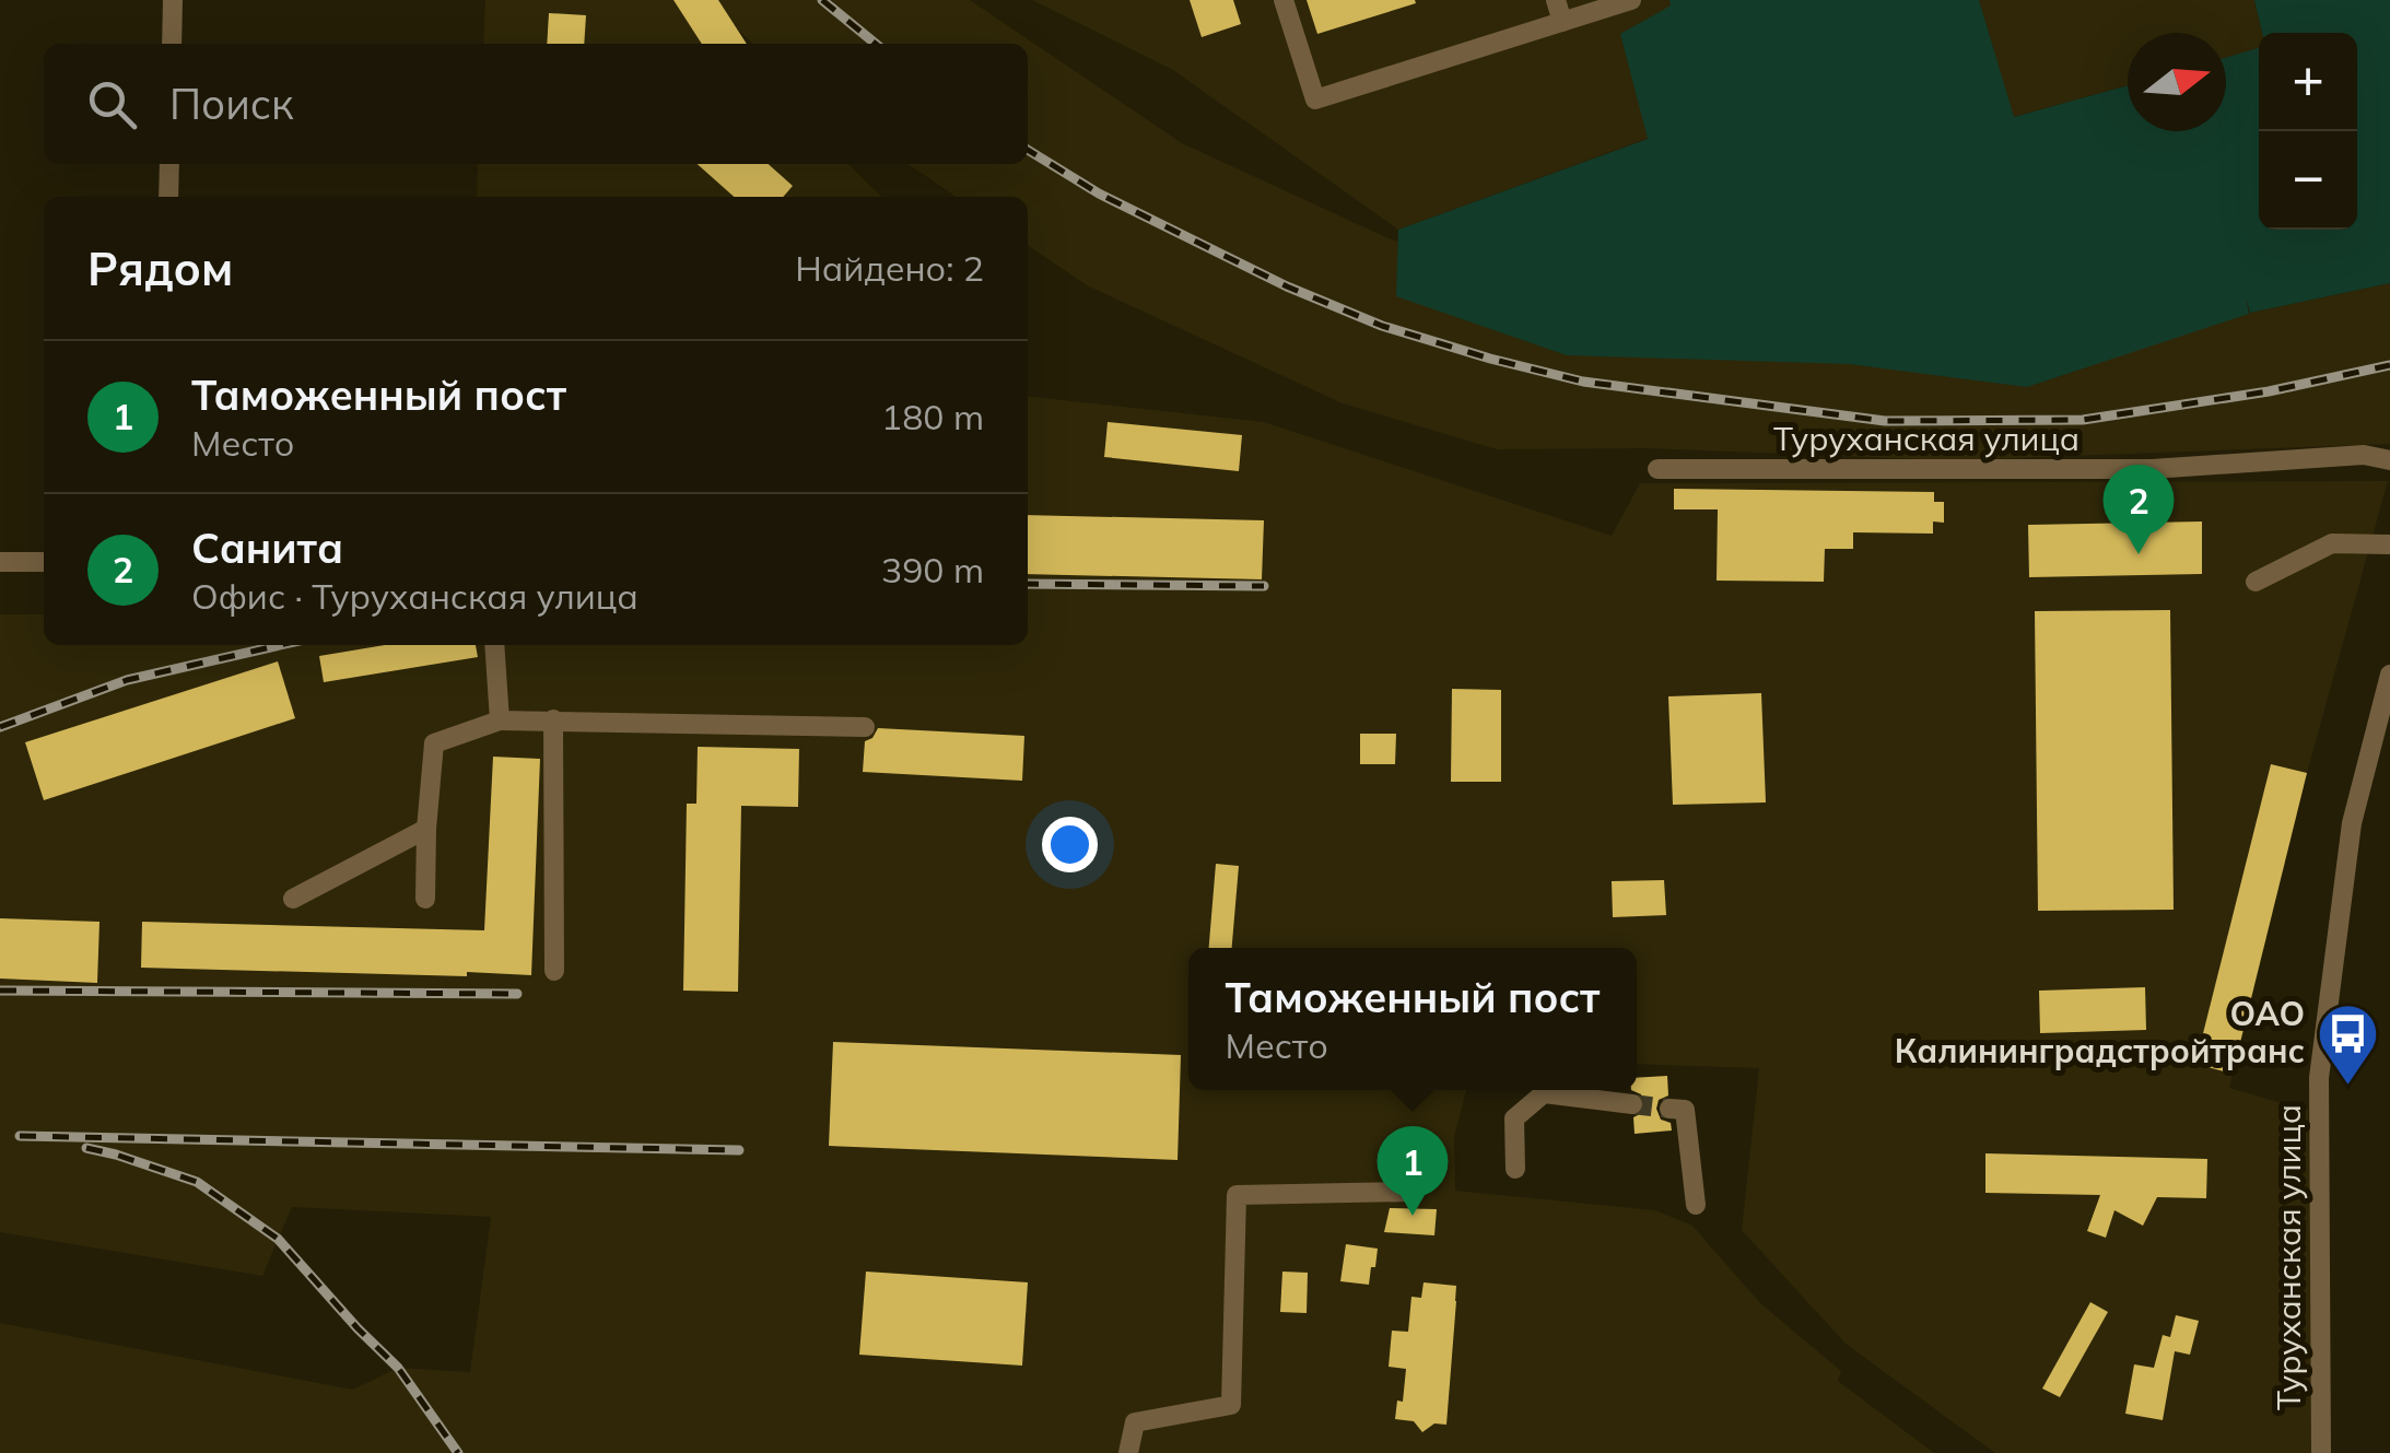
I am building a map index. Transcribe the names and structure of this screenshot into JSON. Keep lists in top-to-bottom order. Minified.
{"streets":{"street":["Туруханская улица"]},"places":{"bus stop":["ОАО Калининградстройтранс"]},"north":"right","page":{"map_buttons":["+","−"],"search":"Поиск","heading":["Рядом","Найдено: 2"],"list":[{"mark":"1","name":"Таможенный пост","note":"Место","value":"180 m"},{"mark":"2","name":"Санита","note":"Офис · Туруханская улица","value":"390 m"}],"pins":["2","1"],"popup":["Таможенный пост","Место"]}}
